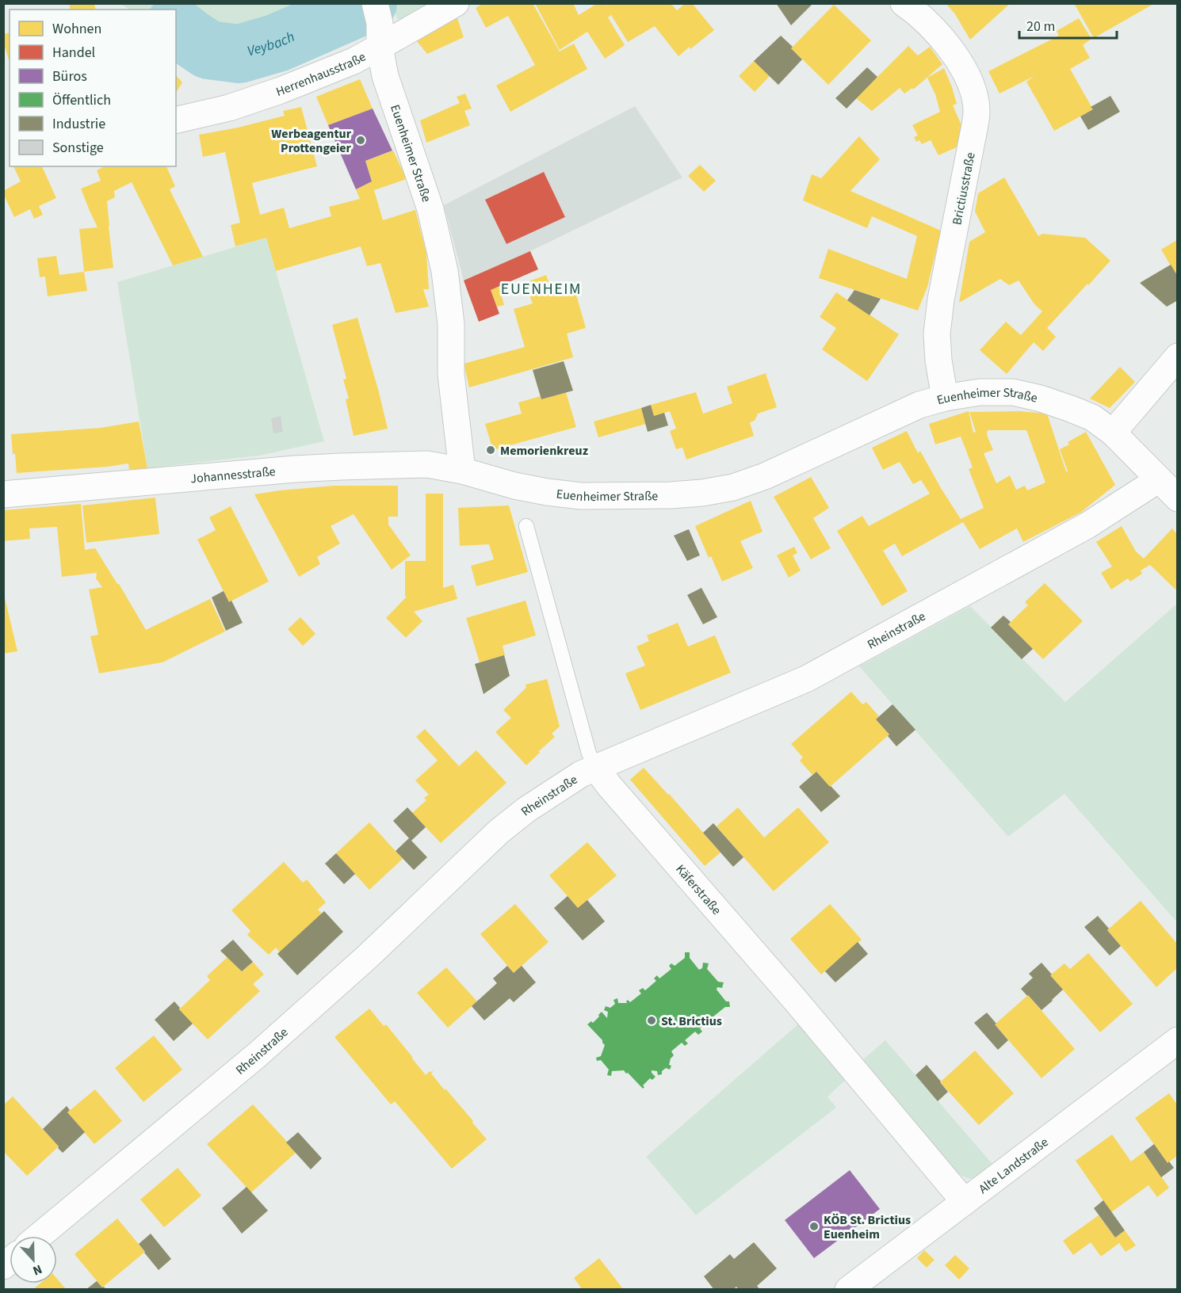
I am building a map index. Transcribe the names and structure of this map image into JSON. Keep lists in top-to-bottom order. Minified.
{"streets":{"street":["Herrenhausstraße","Euenheimer Straße","Brictiusstraße","Johannesstraße","Rheinstraße","Käferstraße","Alte Landstraße"]},"crossings":[["Herrenhausstraße","Euenheimer Straße"],["Euenheimer Straße","Brictiusstraße"],["Euenheimer Straße","Johannesstraße"],["Euenheimer Straße","Rheinstraße"],["Rheinstraße","Käferstraße"],["Käferstraße","Alte Landstraße"]],"districts":["EUENHEIM"],"water":["Veybach"],"places":["Werbeagentur Prottengeier","Memorienkreuz","St. Brictius","KÖB St. Brictius Euenheim"],"legend":["Wohnen","Handel","Büros","Öffentlich","Industrie","Sonstige"],"scale_bar":"20 m","north":"bottom"}
